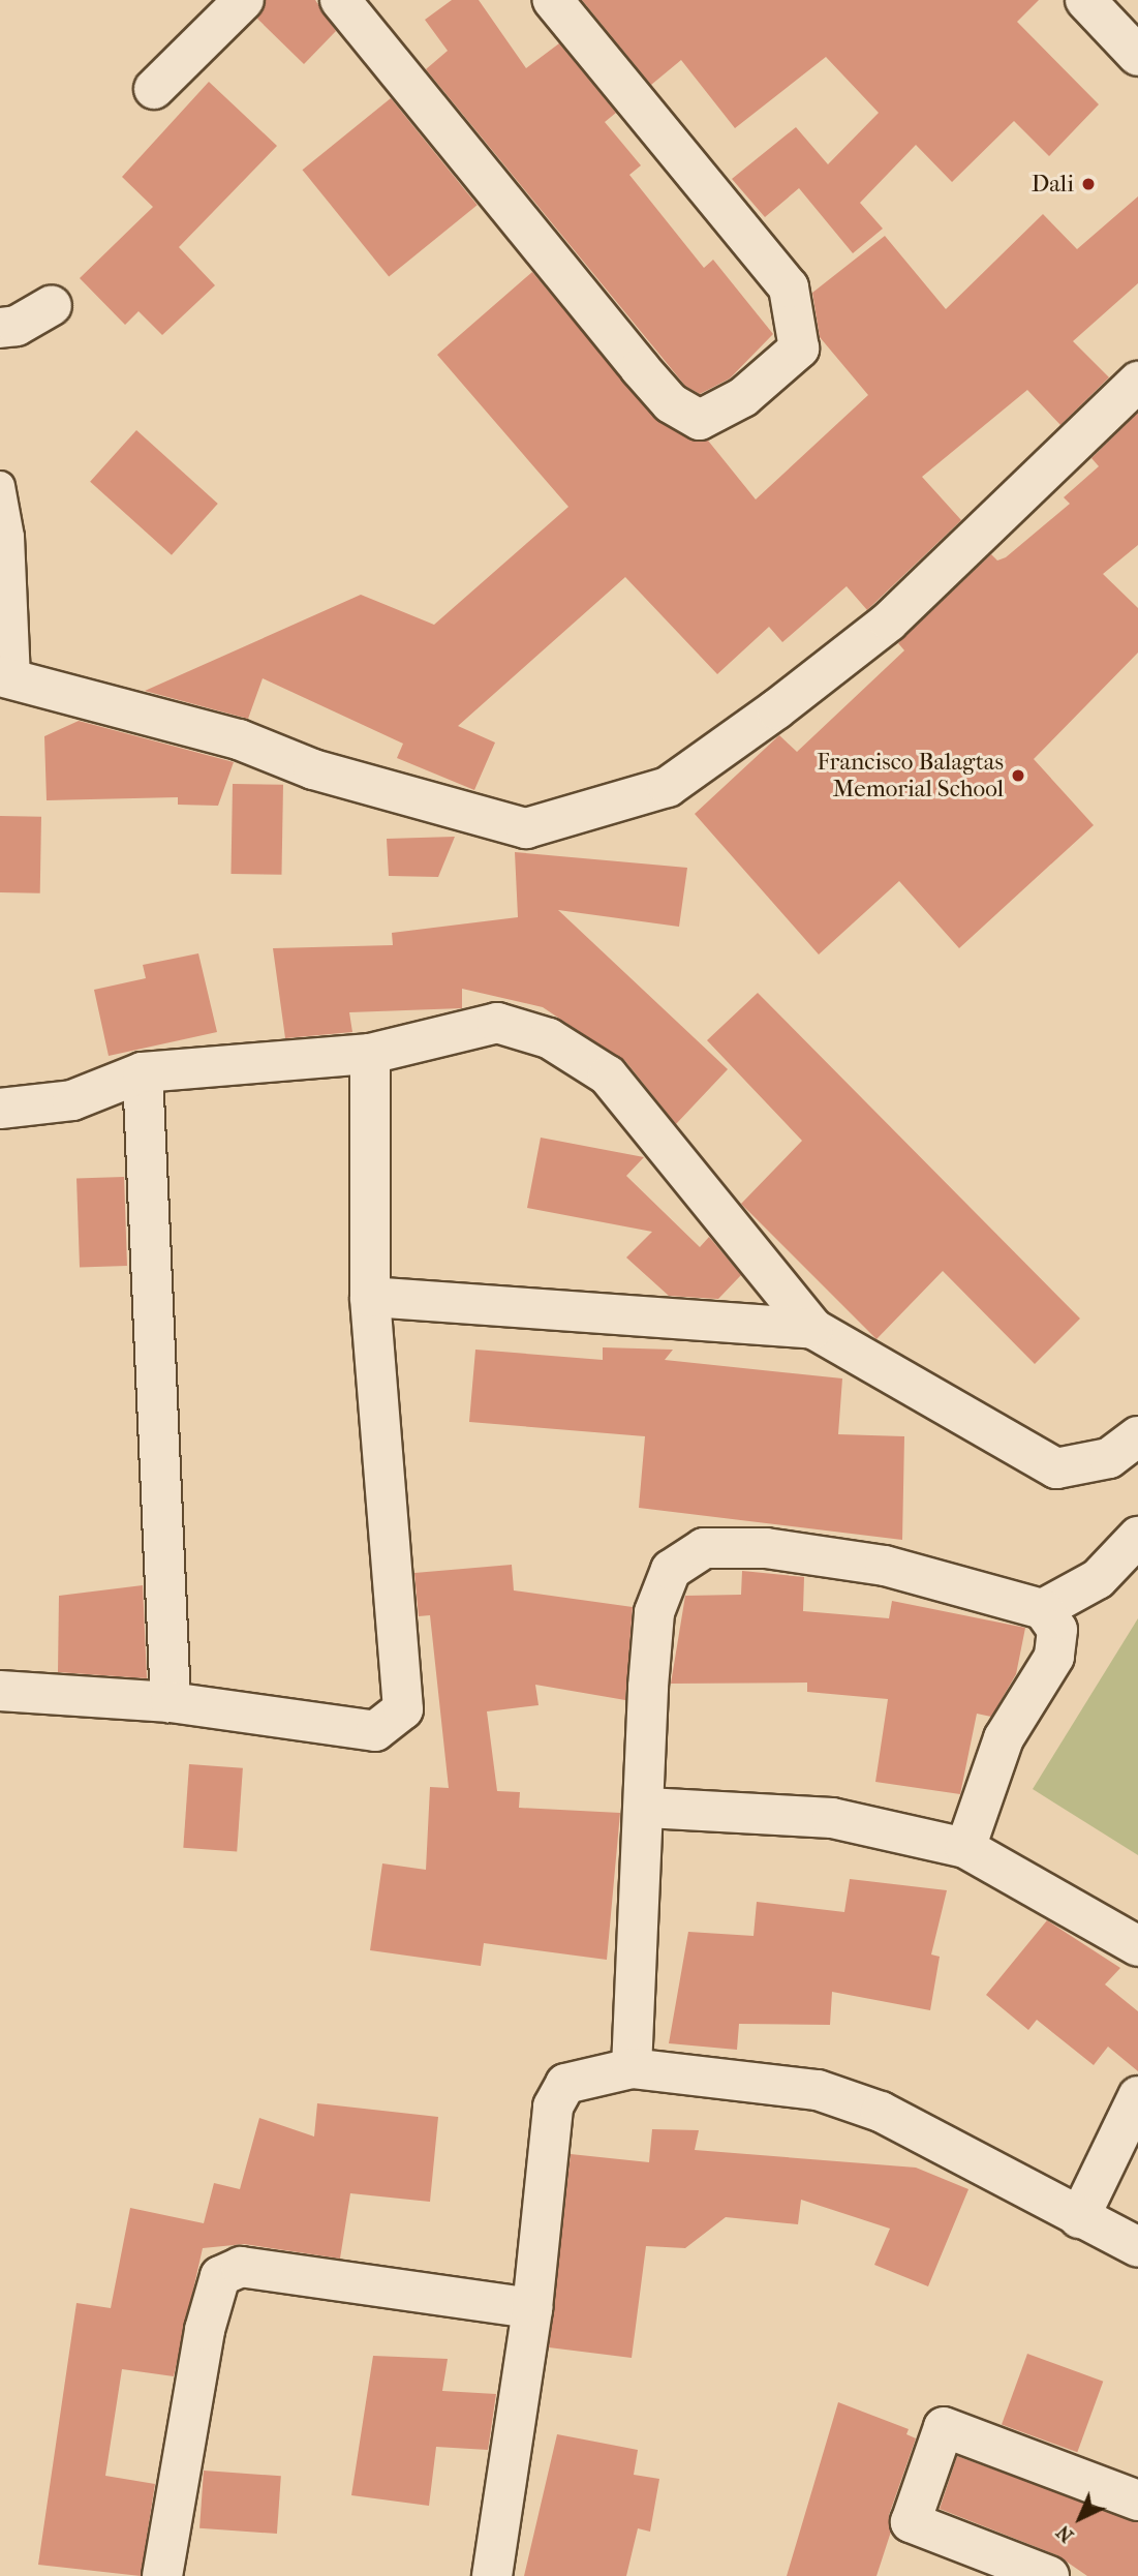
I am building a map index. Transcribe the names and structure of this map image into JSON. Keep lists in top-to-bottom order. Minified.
{"places":["Dali","Francisco Balagtas Memorial School"],"north":"bottom left"}
